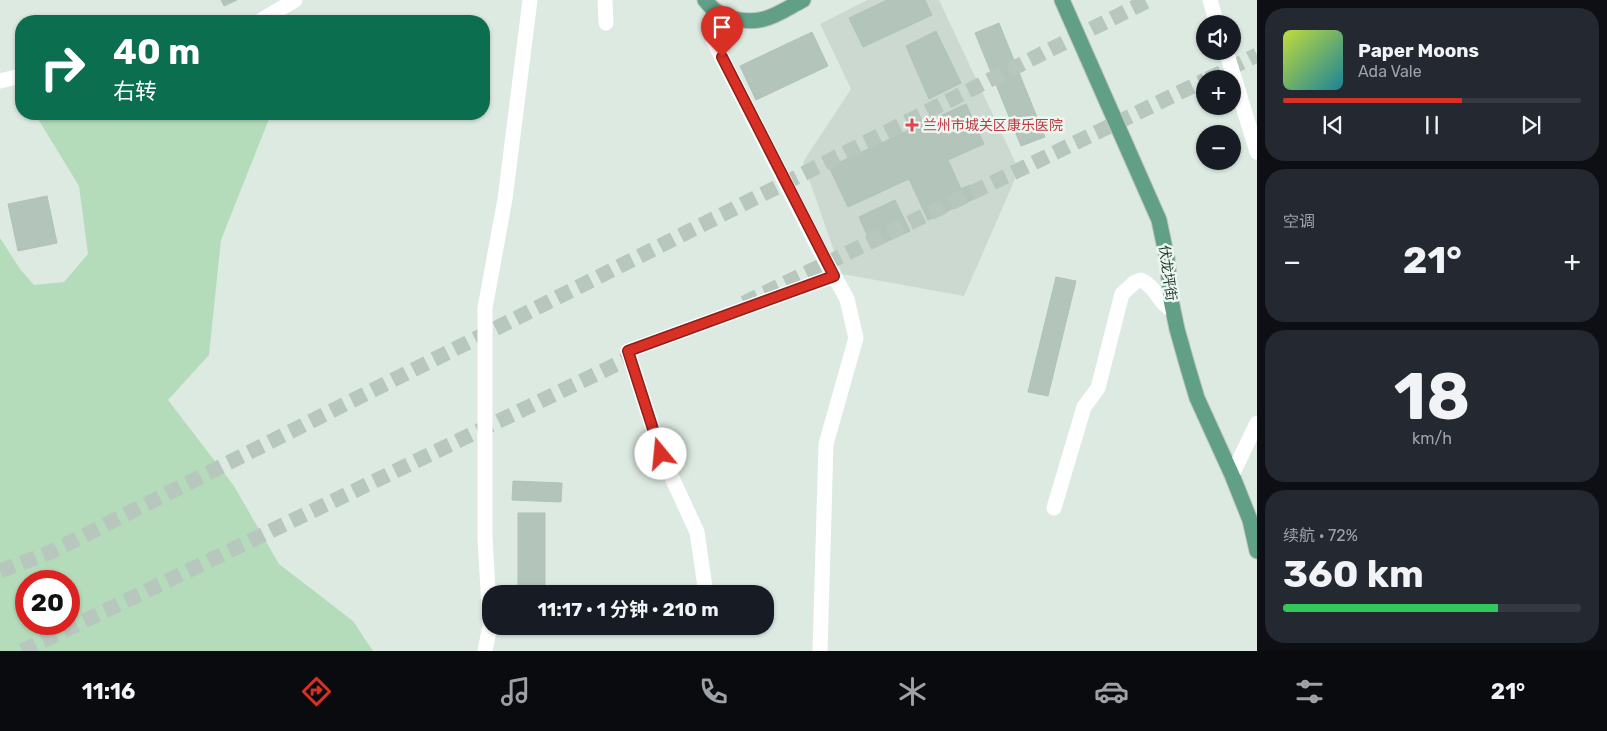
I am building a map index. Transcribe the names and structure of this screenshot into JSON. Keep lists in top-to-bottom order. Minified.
{"streets":{"main road":["伏龙坪街"]},"places":{"health":["兰州市城关区康乐医院"]},"page":{"map_buttons":["+","−"],"turn":["40 m","右转"],"song":["Paper Moons","Ada Vale"],"tile":["空调",["18","km/h"],["续航 · 72%","360 km"]],"heat":["−","21°","+"],"limit":"20","trip":"11:17 · 1 分钟 · 210 m","tabs":["11:16","21°"]}}
